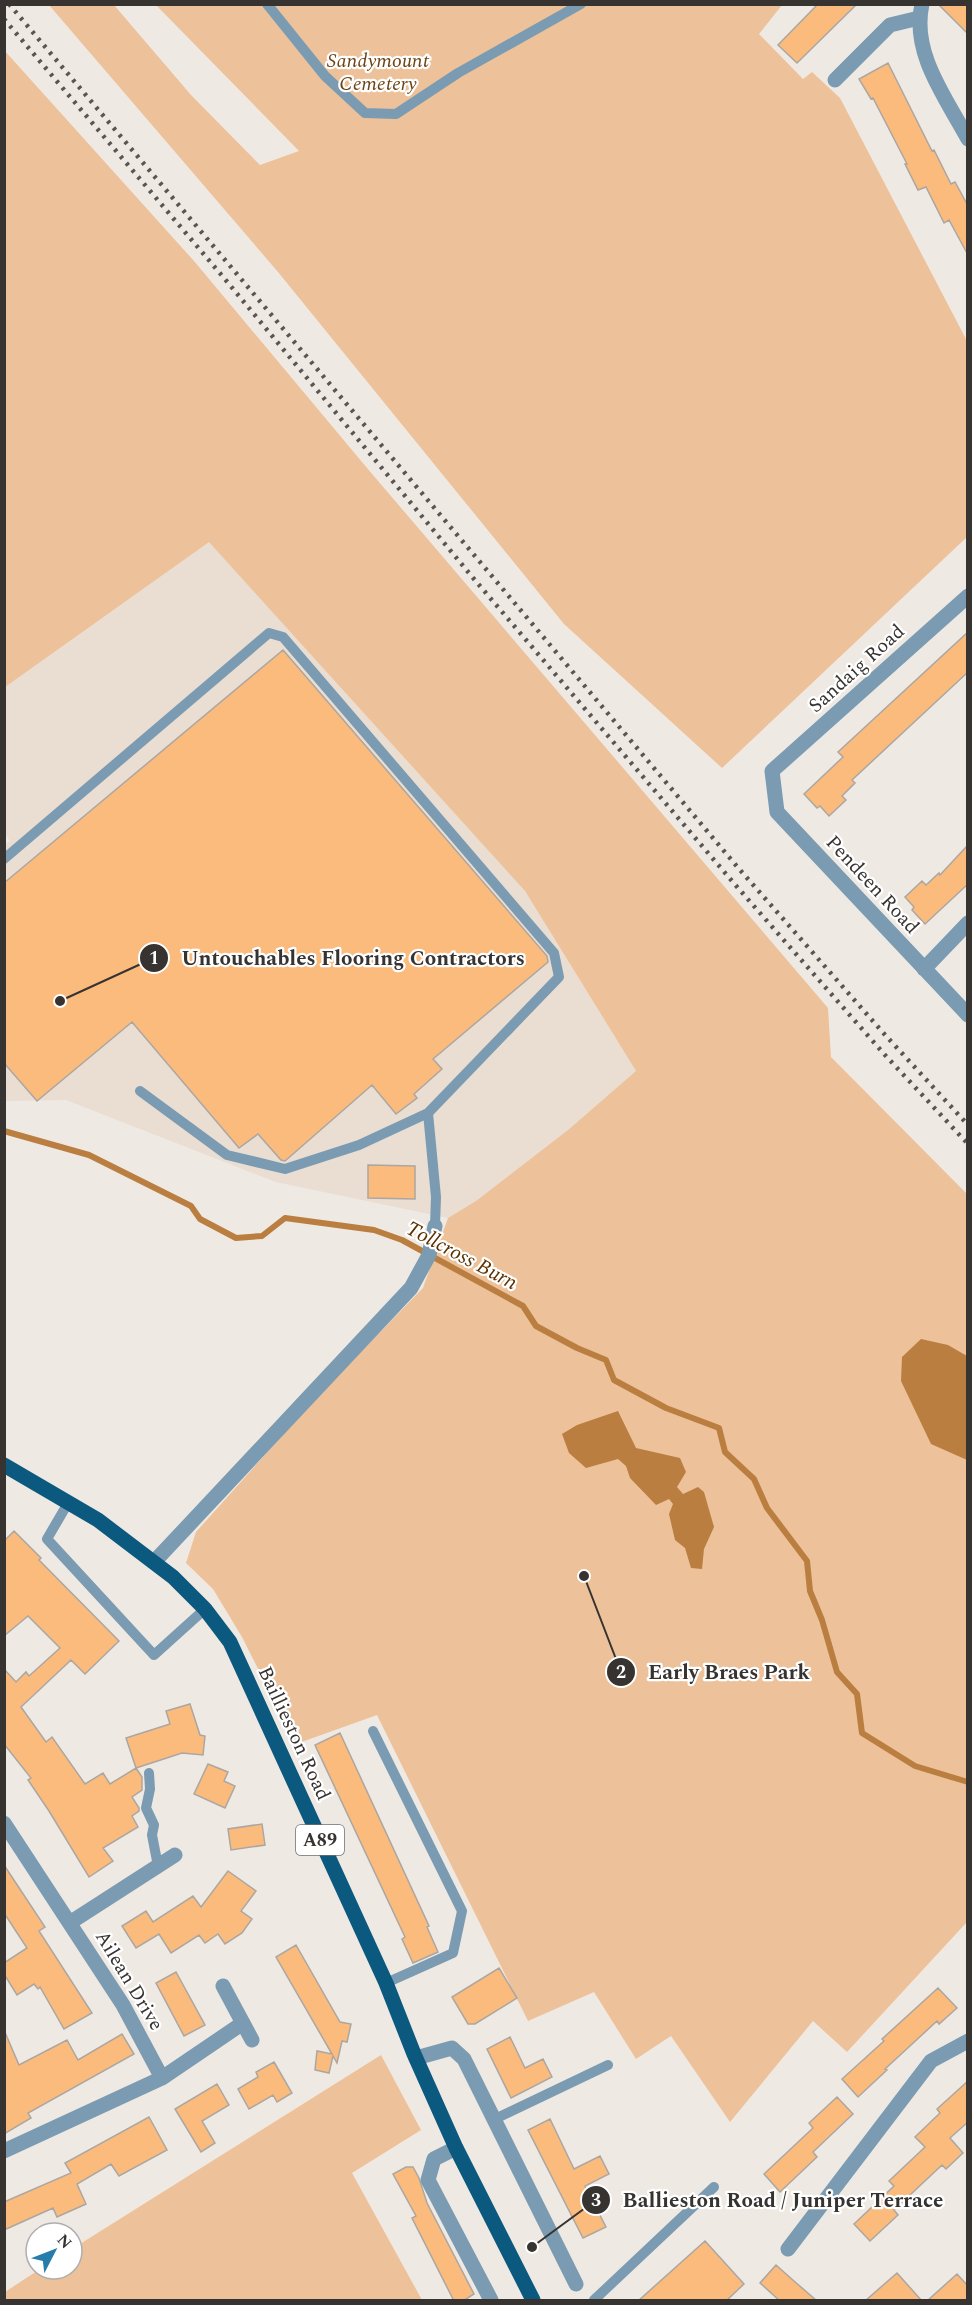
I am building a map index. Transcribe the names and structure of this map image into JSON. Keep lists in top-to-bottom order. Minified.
{"streets":{"main road":["Baillieston Road","A89"],"street":["Sandaig Road","Pendeen Road","Ailean Drive"]},"crossings":[["Sandaig Road","Pendeen Road"]],"water":["Tollcross Burn"],"parks":["Sandymount Cemetery"],"places":["Untouchables Flooring Contractors","Early Braes Park","Ballieston Road / Juniper Terrace"],"north":"top right"}
